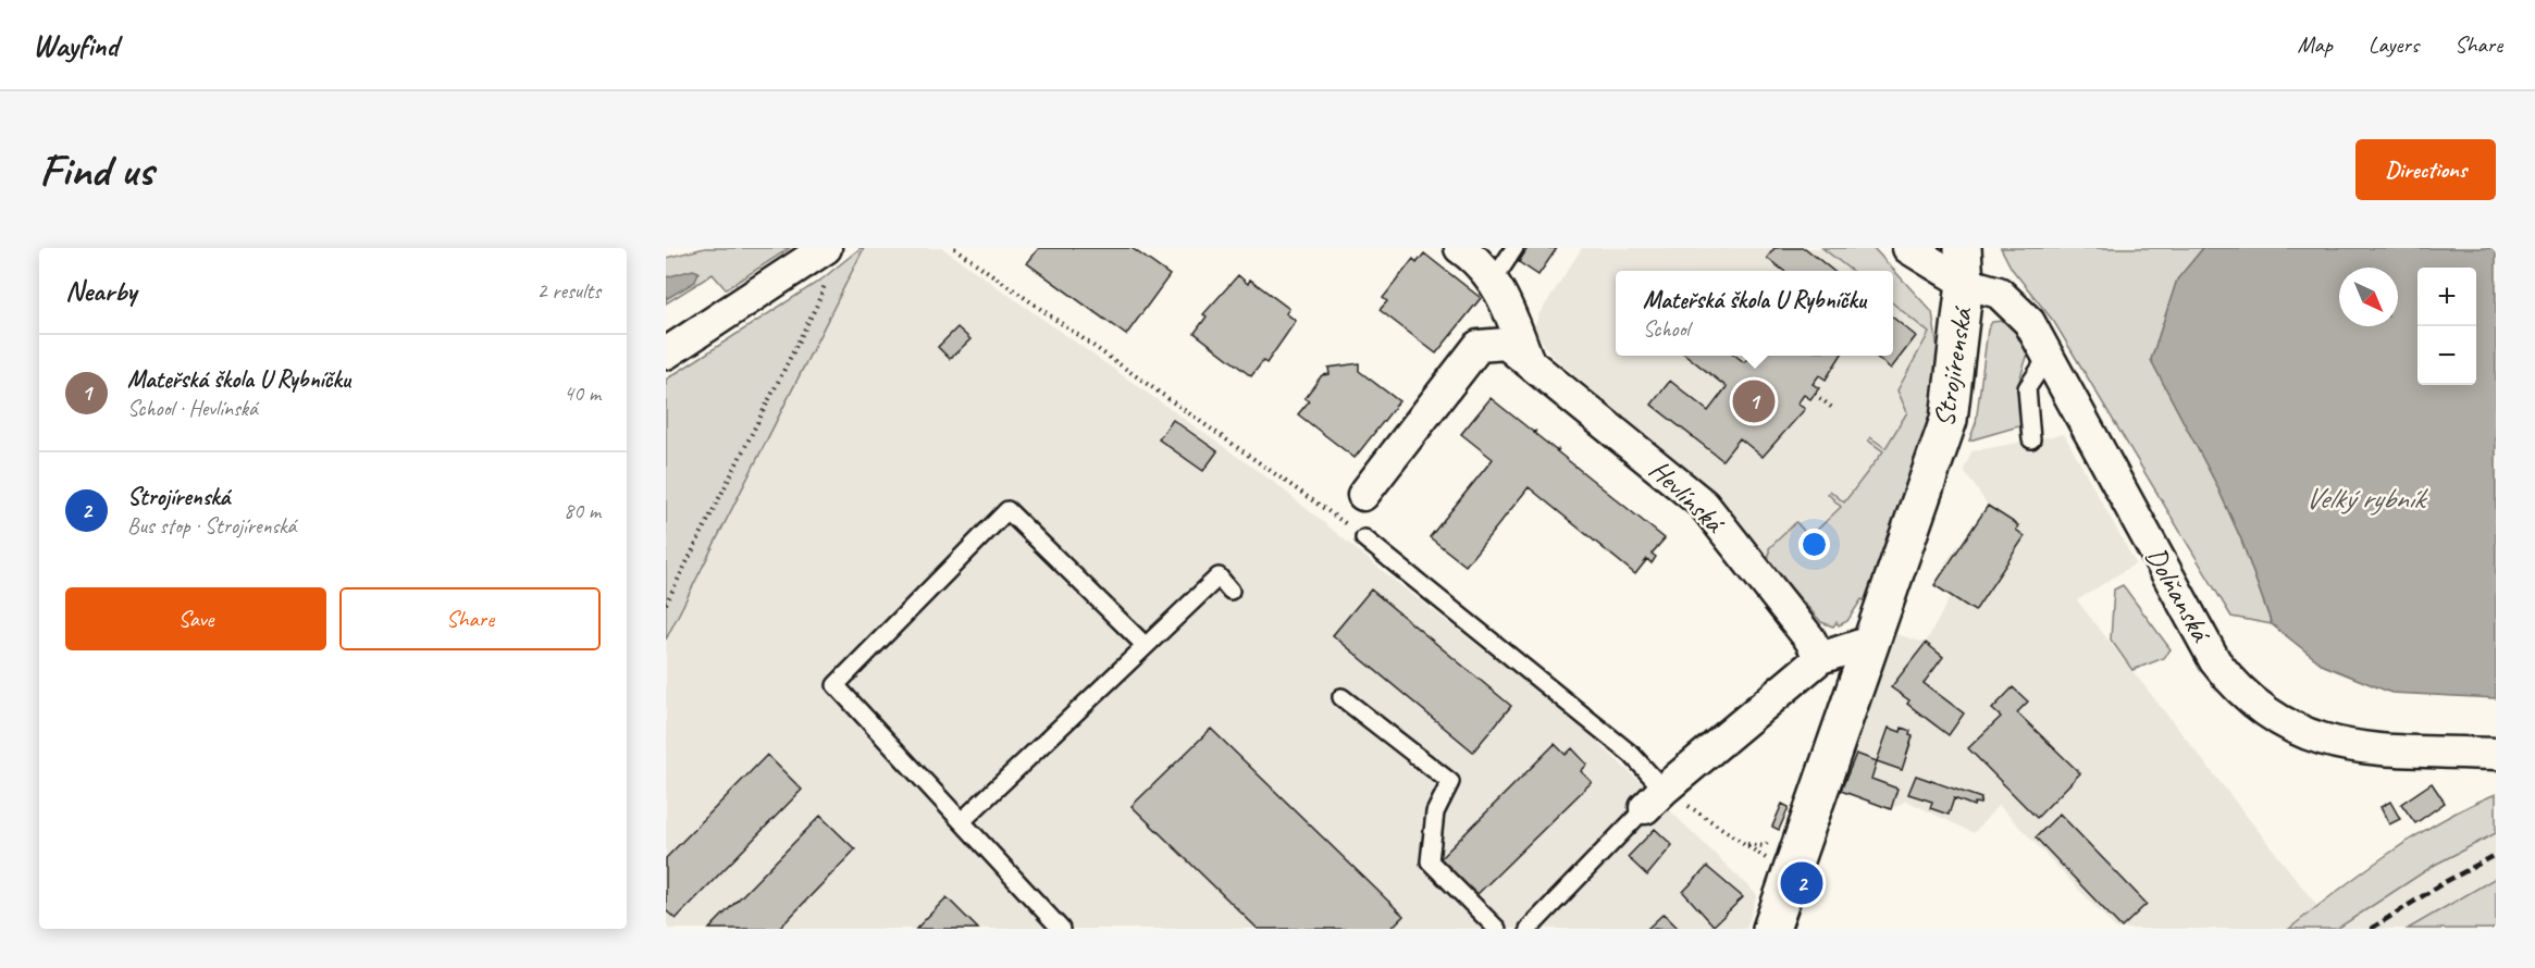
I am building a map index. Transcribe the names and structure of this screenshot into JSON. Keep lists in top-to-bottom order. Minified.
{"streets":{"street":["Strojírenská","Hevlínská","Dolňanská"]},"crossings":[["Strojírenská","Dolňanská"]],"water":["Velký rybník"],"north":"bottom right","page":{"header":"Wayfind","nav":["Map","Layers","Share"],"buttons":["Directions",["Save","Share"]],"title":"Find us","heading":["Nearby","2 results"],"map_buttons":["+","−"],"popup":["Mateřská škola U Rybníčku","School"],"list":[{"mark":"1","name":"Mateřská škola U Rybníčku","note":"School · Hevlínská","value":"40 m"},{"mark":"2","name":"Strojírenská","note":"Bus stop · Strojírenská","value":"80 m"}],"pins":["1","2"]}}
